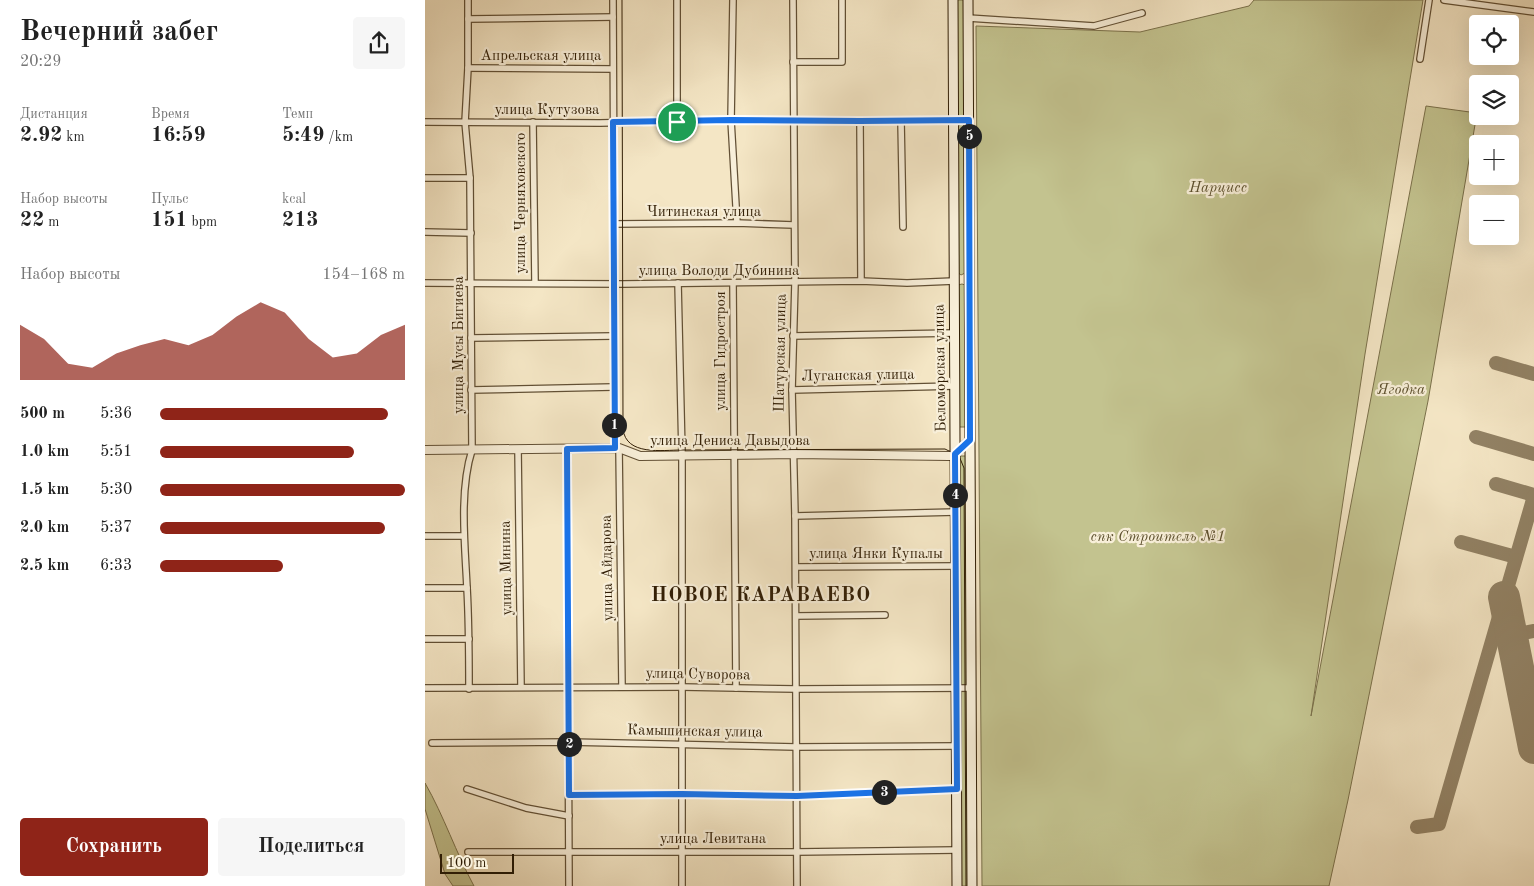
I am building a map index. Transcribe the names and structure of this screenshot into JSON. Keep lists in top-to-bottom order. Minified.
{"streets":{"main road":["Беломорская улица"],"street":["Апрельская улица","улица Кутузова","улица Черняховского","Читинская улица","улица Володи Дубинина","улица Мусы Бигиева","улица Гидростроя","Шатурская улица","Луганская улица","улица Дениса Давыдова","улица Янки Купалы","улица Минина","улица Айдарова","улица Суворова","Камышинская улица","улица Левитана"]},"crossings":[["Апрельская улица","улица Мусы Бигиева"],["Апрельская улица","улица Айдарова"],["улица Кутузова","улица Черняховского"],["улица Кутузова","улица Мусы Бигиева"],["улица Кутузова","Шатурская улица"],["улица Кутузова","Беломорская улица"],["улица Кутузова","улица Айдарова"],["улица Черняховского","улица Володи Дубинина"],["Читинская улица","Шатурская улица"],["Читинская улица","улица Айдарова"],["улица Володи Дубинина","улица Мусы Бигиева"],["улица Володи Дубинина","улица Гидростроя"],["улица Володи Дубинина","Шатурская улица"],["улица Володи Дубинина","Беломорская улица"],["улица Володи Дубинина","улица Айдарова"],["улица Мусы Бигиева","улица Дениса Давыдова"],["улица Мусы Бигиева","улица Суворова"],["улица Гидростроя","улица Дениса Давыдова"],["улица Гидростроя","улица Суворова"],["Шатурская улица","Луганская улица"],["Шатурская улица","улица Дениса Давыдова"],["Шатурская улица","улица Янки Купалы"],["Шатурская улица","улица Суворова"],["Шатурская улица","Камышинская улица"],["Шатурская улица","улица Левитана"],["Беломорская улица","Луганская улица"],["Беломорская улица","улица Дениса Давыдова"],["Беломорская улица","улица Янки Купалы"],["Беломорская улица","улица Суворова"],["Беломорская улица","Камышинская улица"],["Беломорская улица","улица Левитана"],["улица Дениса Давыдова","улица Минина"],["улица Дениса Давыдова","улица Айдарова"],["улица Минина","улица Суворова"],["улица Айдарова","улица Суворова"]],"districts":["НОВОЕ КАРАВАЕВО"],"parks":["Нарцисс","Ягодка","спк Строитель №1"],"scale_bar":"100 m","page":{"heading":["Вечерний забег","20:29"],"map_buttons":["+","−"],"stats":[["Дистанция","2.92 km"],["Время","16:59"],["Темп","5:49 /km"],["Набор высоты","22 m"],["Пульс","151 bpm"],["kcal","213"]],"pins":["5","1","4","2","3"],"chart":["Набор высоты","154–168 m"],"list":[{"name":"500 m","note":"5:36"},{"name":"1.0 km","note":"5:51"},{"name":"1.5 km","note":"5:30"},{"name":"2.0 km","note":"5:37"},{"name":"2.5 km","note":"6:33"}],"buttons":["Сохранить","Поделиться"],"scale":"100 m"}}
